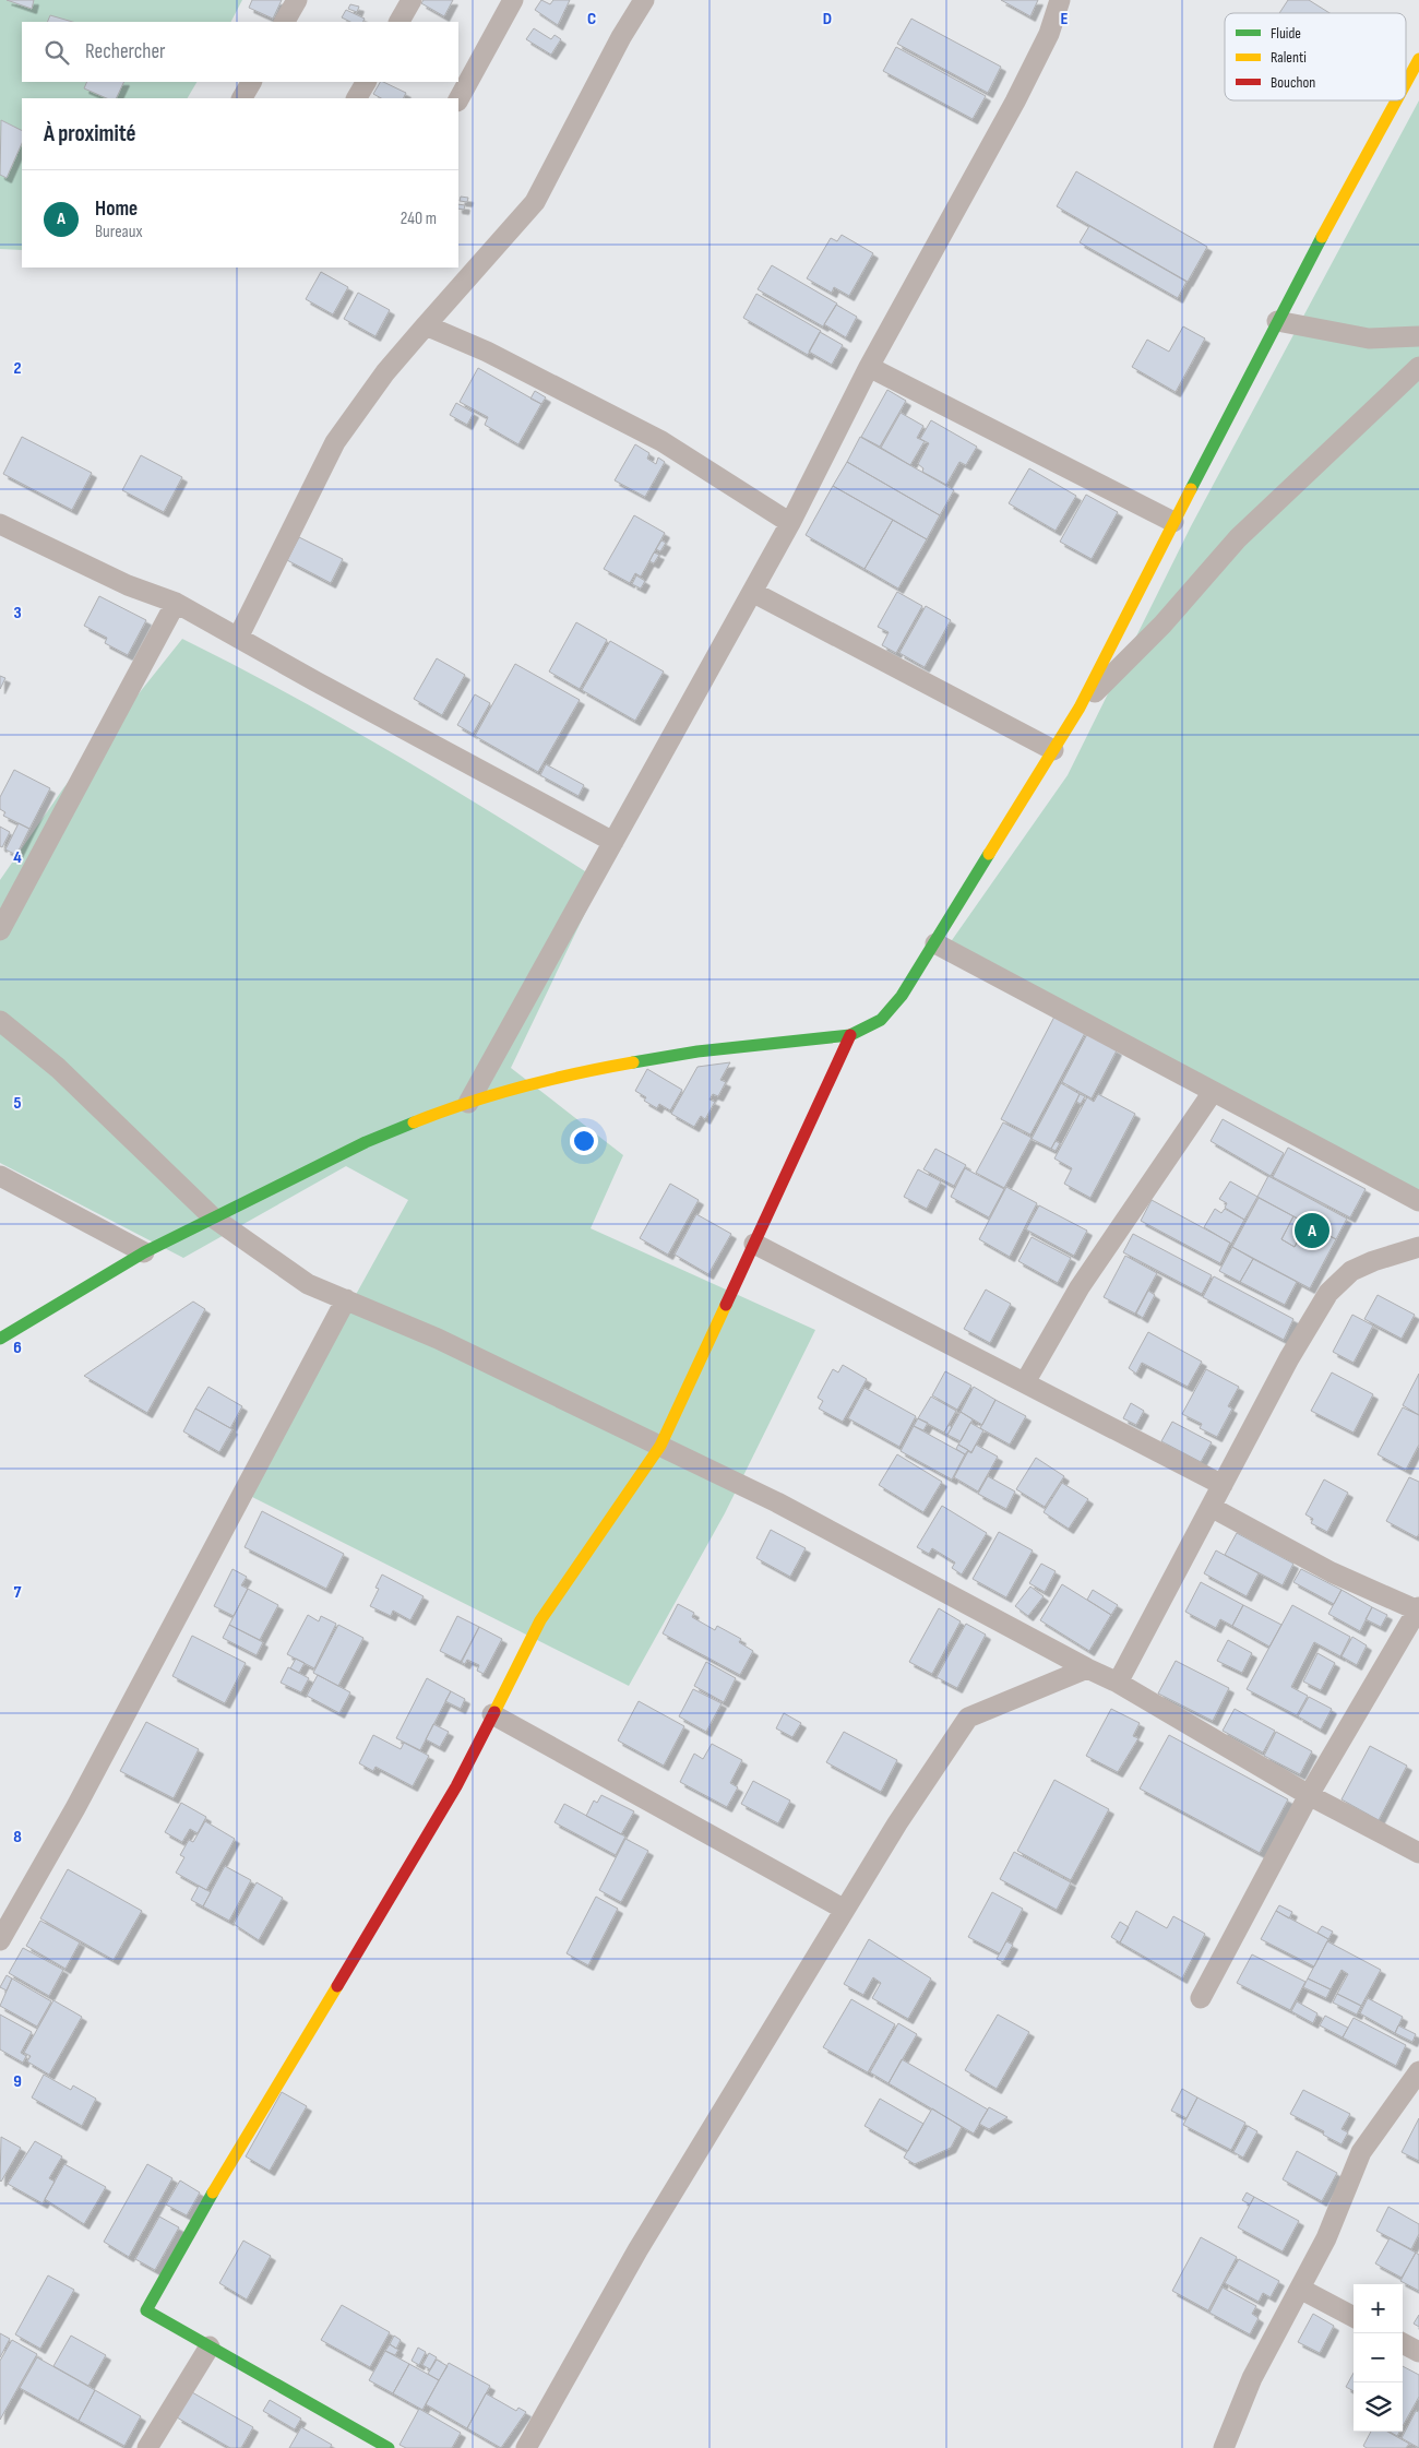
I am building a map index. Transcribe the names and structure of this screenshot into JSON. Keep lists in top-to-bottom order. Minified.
{"legend":["Fluide","Ralenti","Bouchon"],"page":{"search":"Rechercher","heading":"À proximité","list":[{"mark":"A","name":"Home","note":"Bureaux","value":"240 m"}],"pins":"A","map_buttons":["+","−"]},"grid":{"columns":["C","D","E"],"rows":["2","3","4","5","6","7","8","9"]}}
